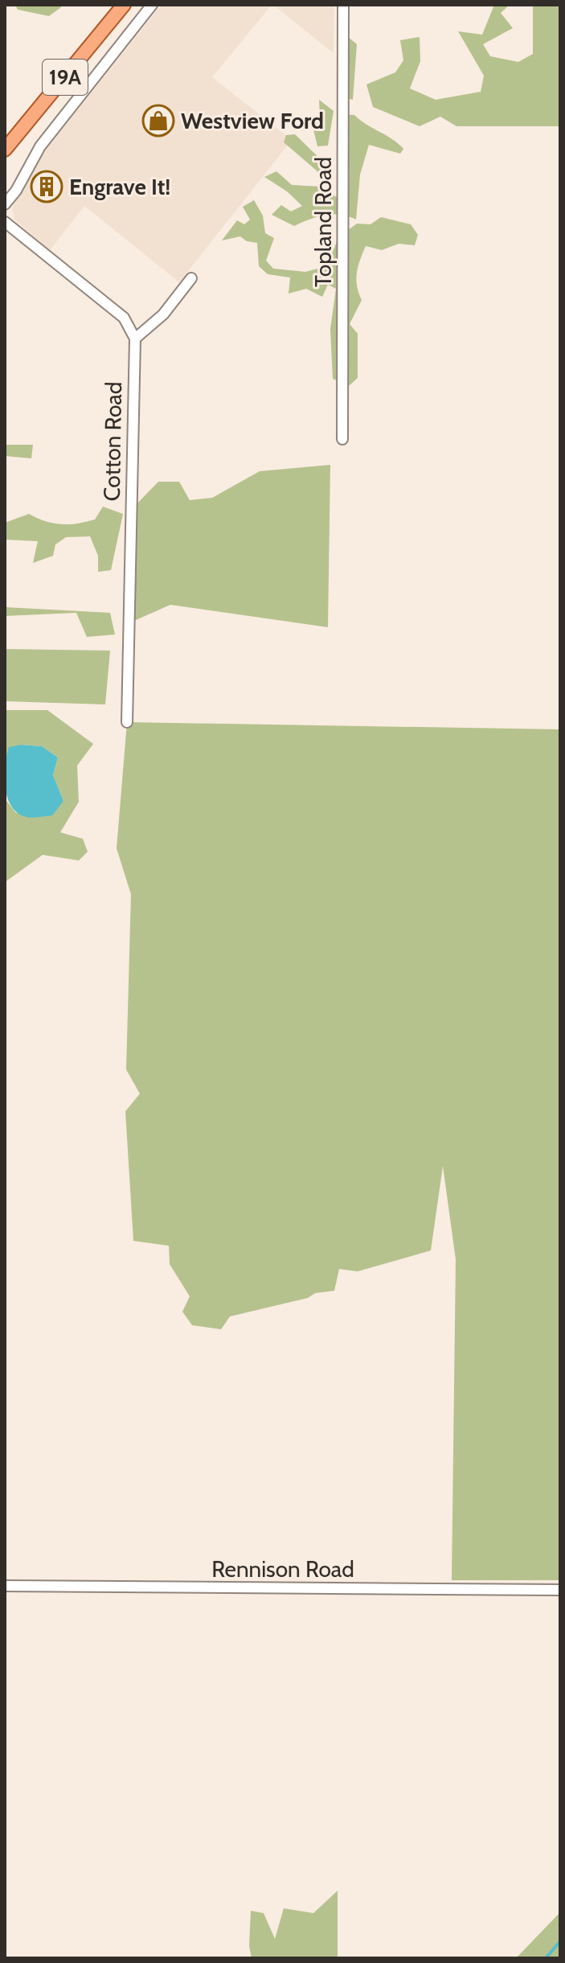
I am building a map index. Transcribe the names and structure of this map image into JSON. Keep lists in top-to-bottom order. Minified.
{"streets":{"main road":["19A"],"street":["Topland Road","Cotton Road","Rennison Road"]},"places":{"shop":["Westview Ford"],"building":["Engrave It!"]}}
